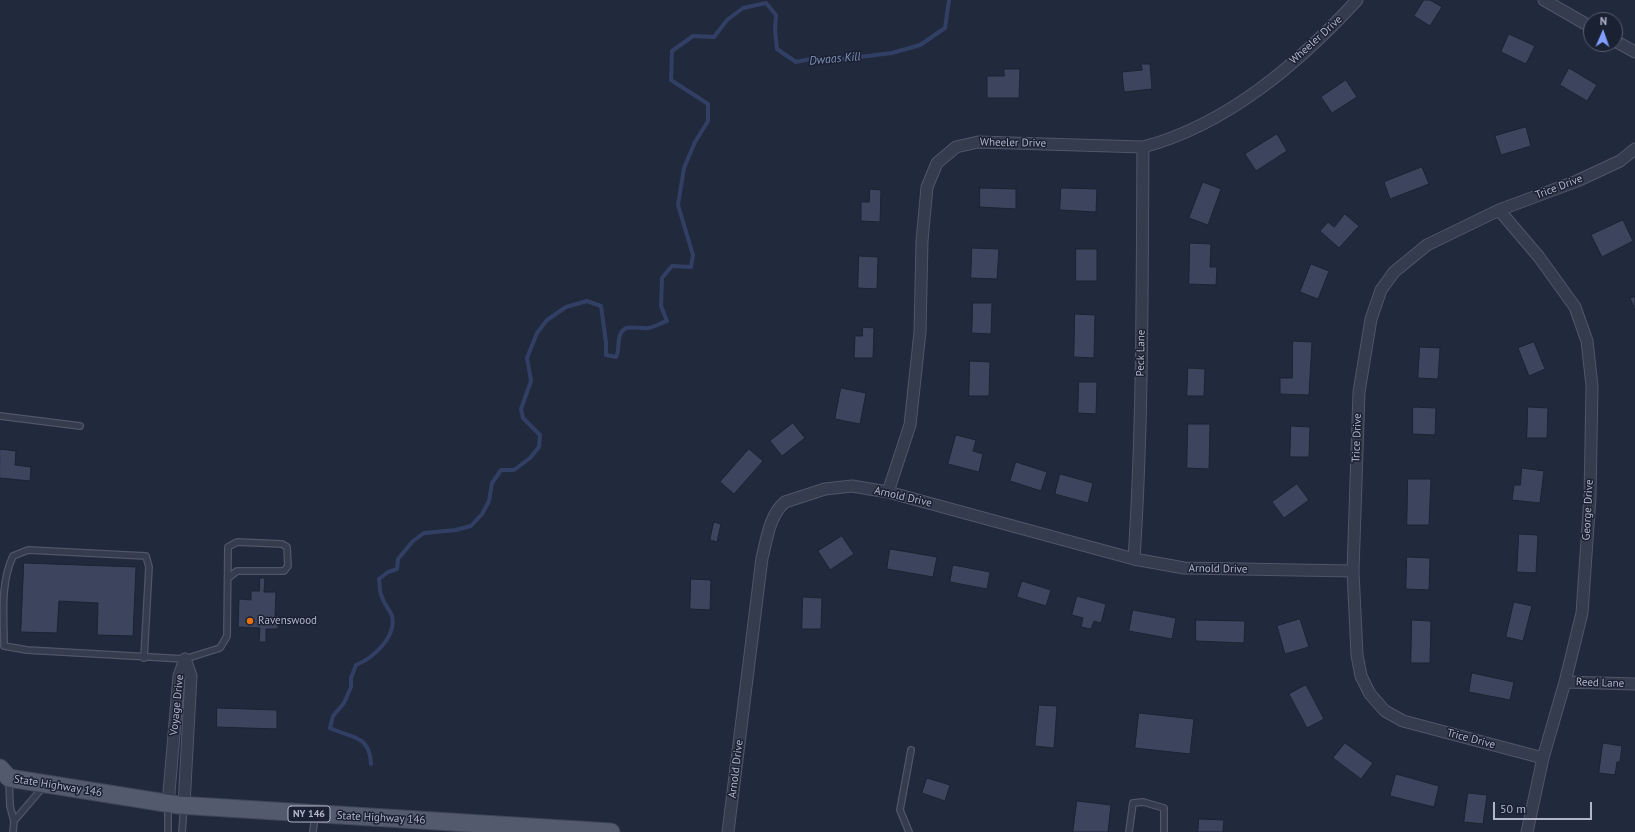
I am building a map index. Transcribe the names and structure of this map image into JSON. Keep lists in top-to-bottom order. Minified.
{"streets":{"main road":["State Highway 146","NY 146"],"street":["Wheeler Drive","Trice Drive","Peck Lane","Arnold Drive","George Drive","Reed Lane","Voyage Drive"]},"crossings":[["Wheeler Drive","Peck Lane"],["Wheeler Drive","Arnold Drive"],["Trice Drive","Arnold Drive"],["Trice Drive","George Drive"],["Peck Lane","Arnold Drive"],["George Drive","Reed Lane"],["Voyage Drive","State Highway 146"]],"water":["Dwaas Kill"],"places":["Ravenswood"],"scale_bar":"50 m","north":"top"}
